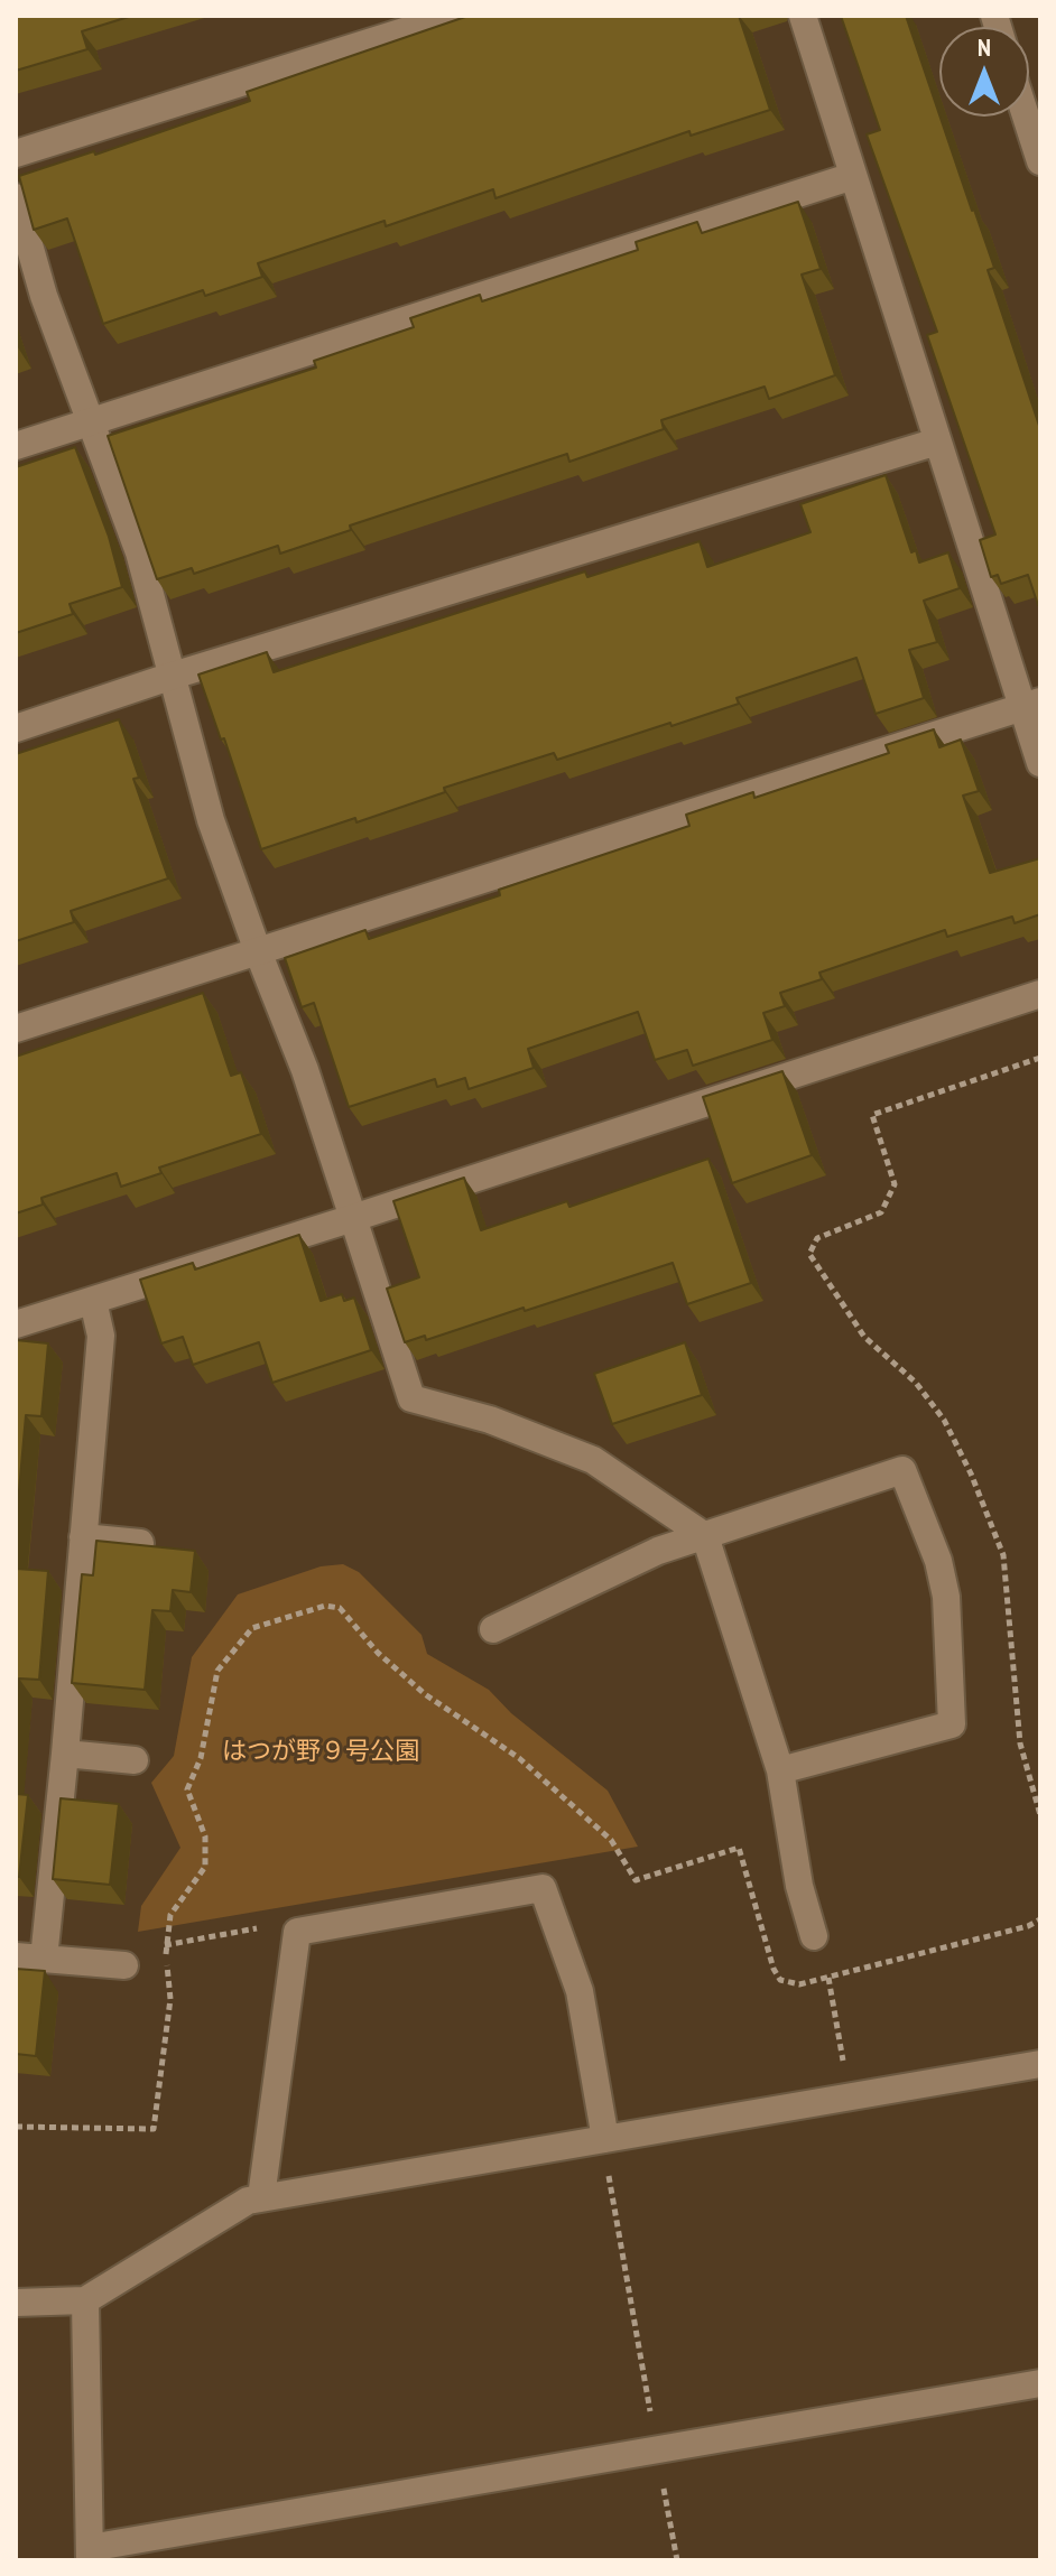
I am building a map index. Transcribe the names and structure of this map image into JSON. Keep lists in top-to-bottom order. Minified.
{"parks":["はつが野９号公園"],"north":"top"}
